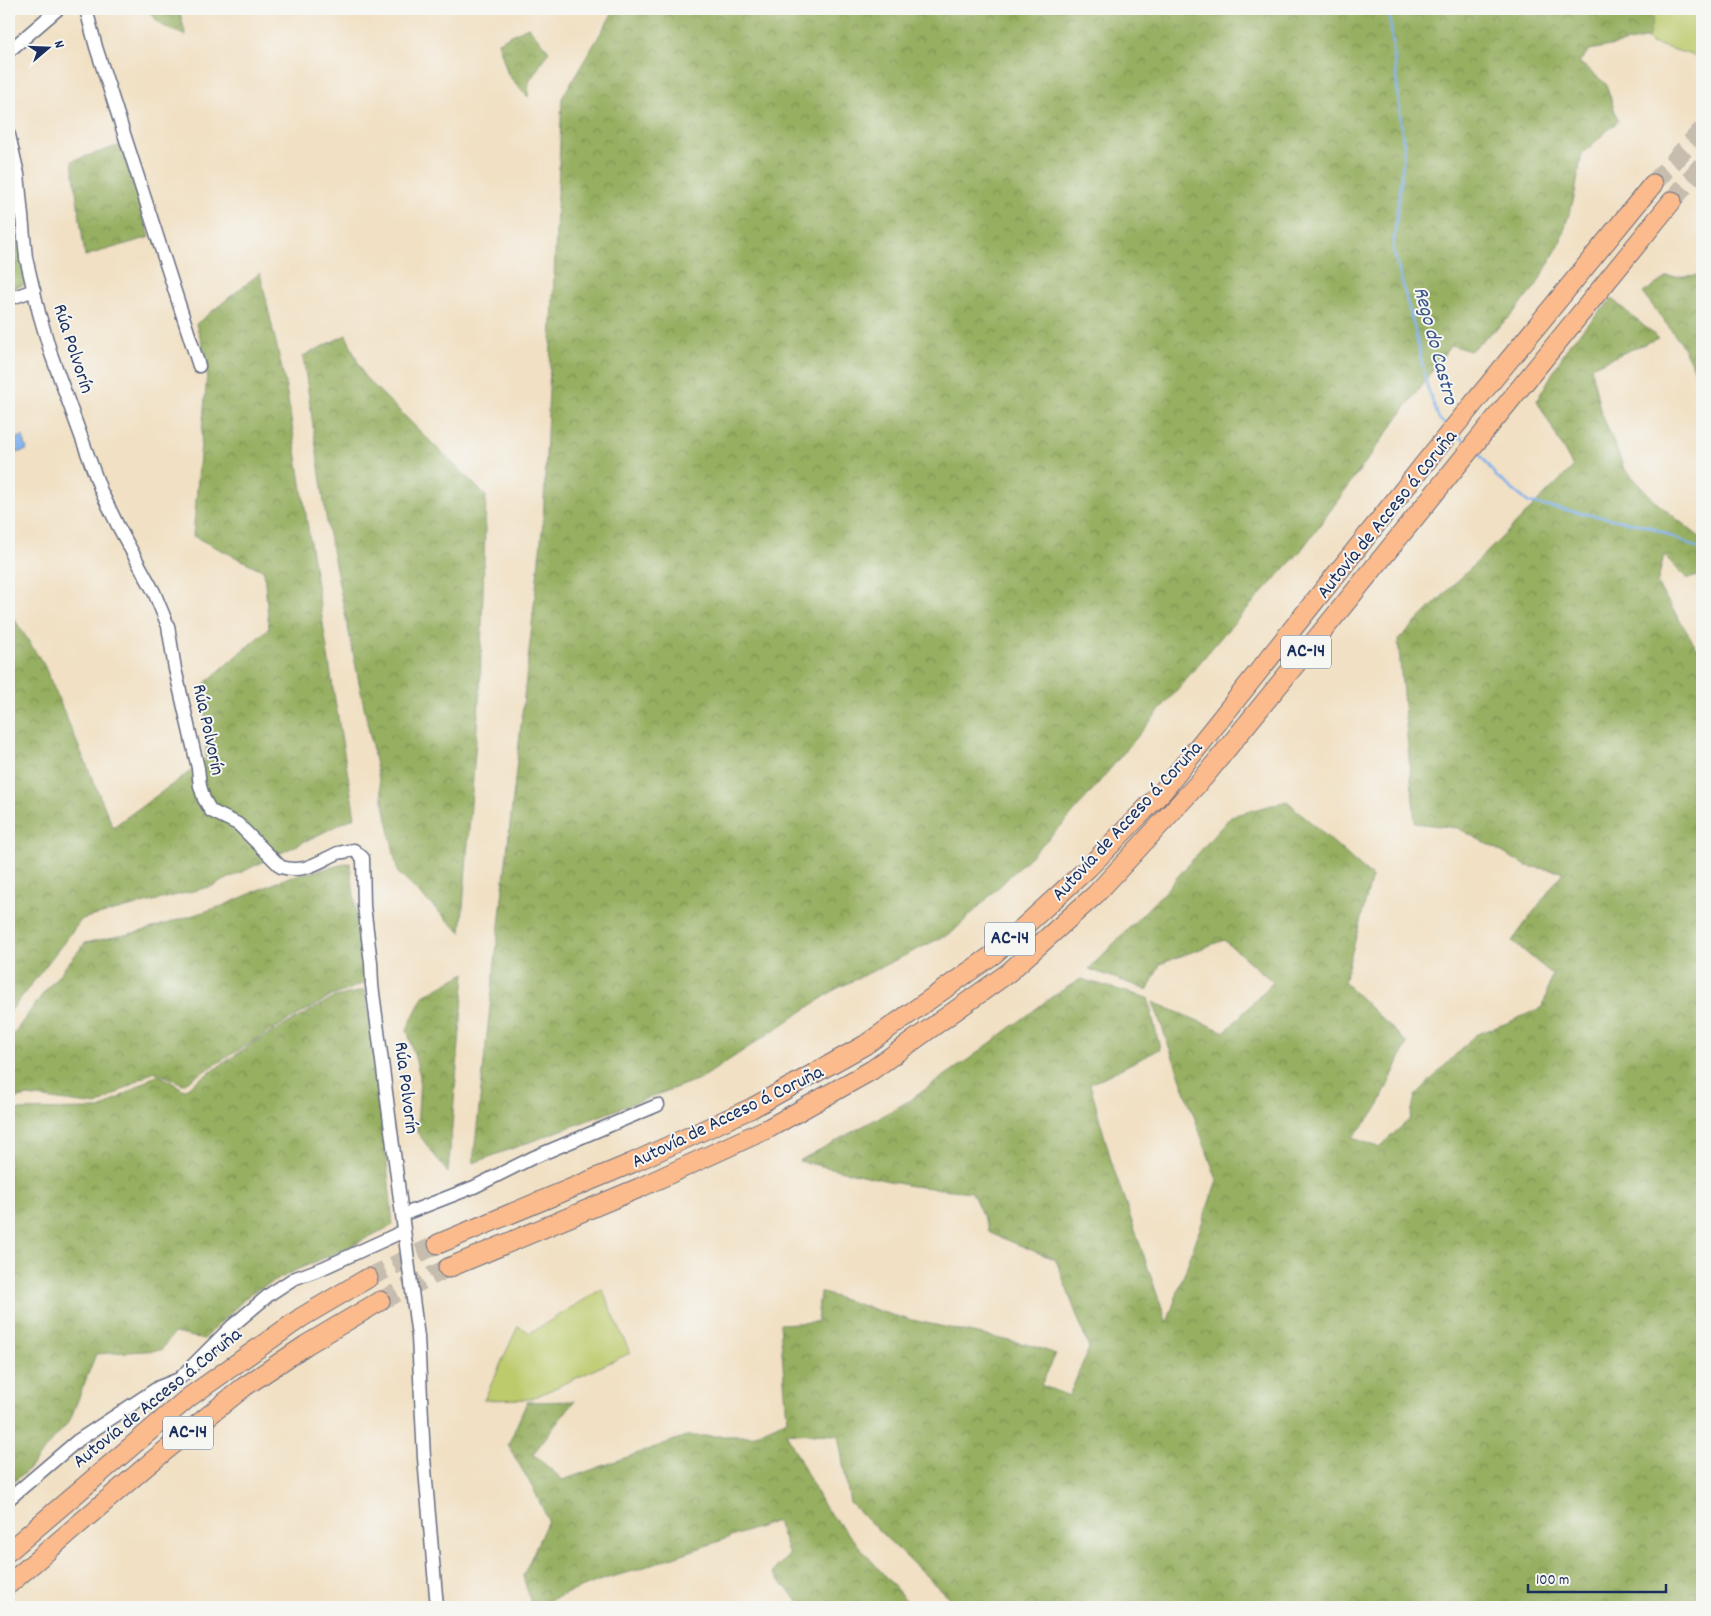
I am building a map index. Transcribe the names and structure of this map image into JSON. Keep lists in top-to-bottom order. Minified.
{"streets":{"highway":["Autovía de Acceso á Coruña","AC-14"],"street":["Rúa Polvorín"]},"water":["Rego do Castro"],"scale_bar":"100 m","north":"right"}
